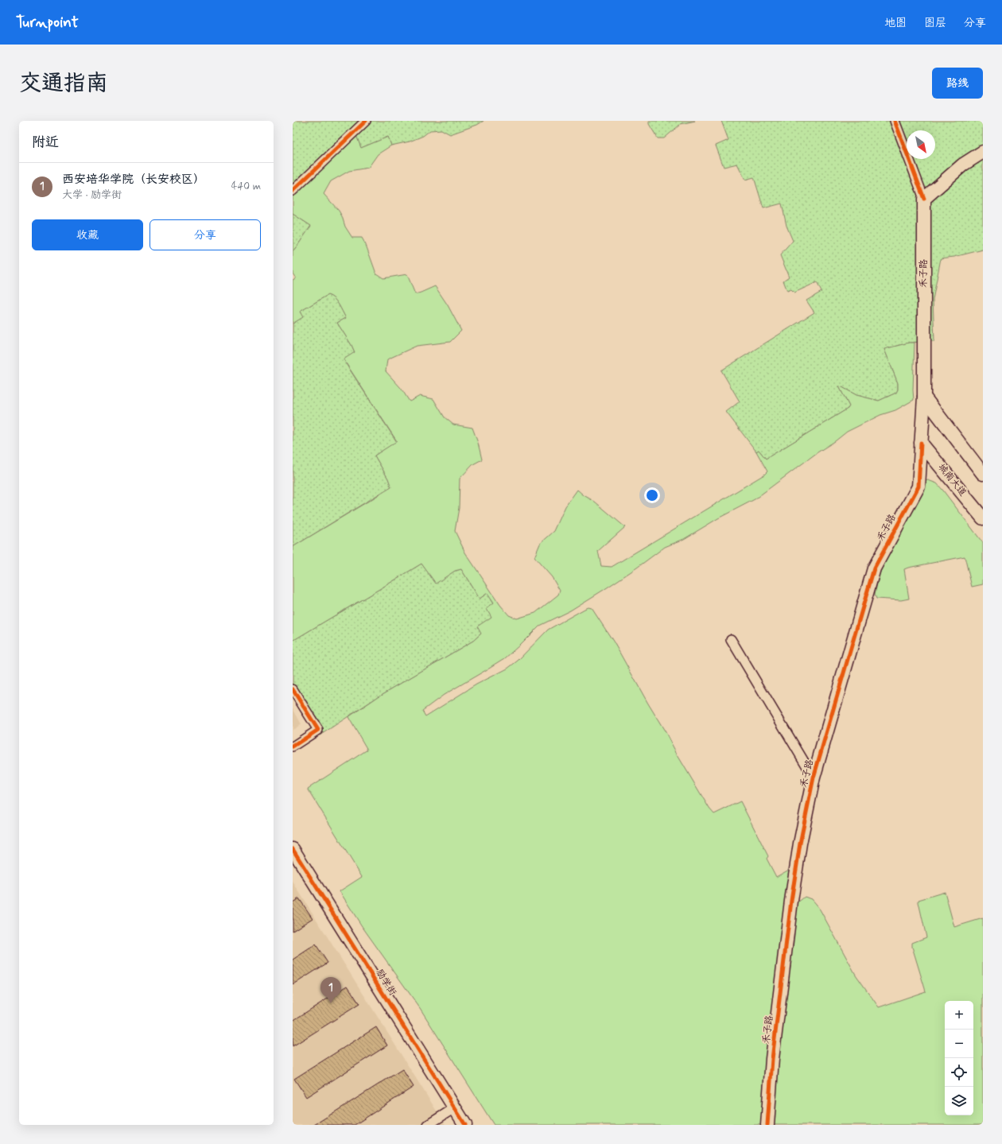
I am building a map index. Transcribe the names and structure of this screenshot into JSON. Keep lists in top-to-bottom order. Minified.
{"streets":{"street":["禾子路","城南大道","励学街"]},"crossings":[["禾子路","城南大道"]],"north":"bottom right","page":{"header":"Turnpoint","nav":["地图","图层","分享"],"title":"交通指南","buttons":["路线",["收藏","分享"]],"heading":"附近","list":[{"mark":"1","name":"西安培华学院（长安校区）","note":"大学 · 励学街","value":"440 m"}],"pins":"1","map_buttons":["+","−"]}}
